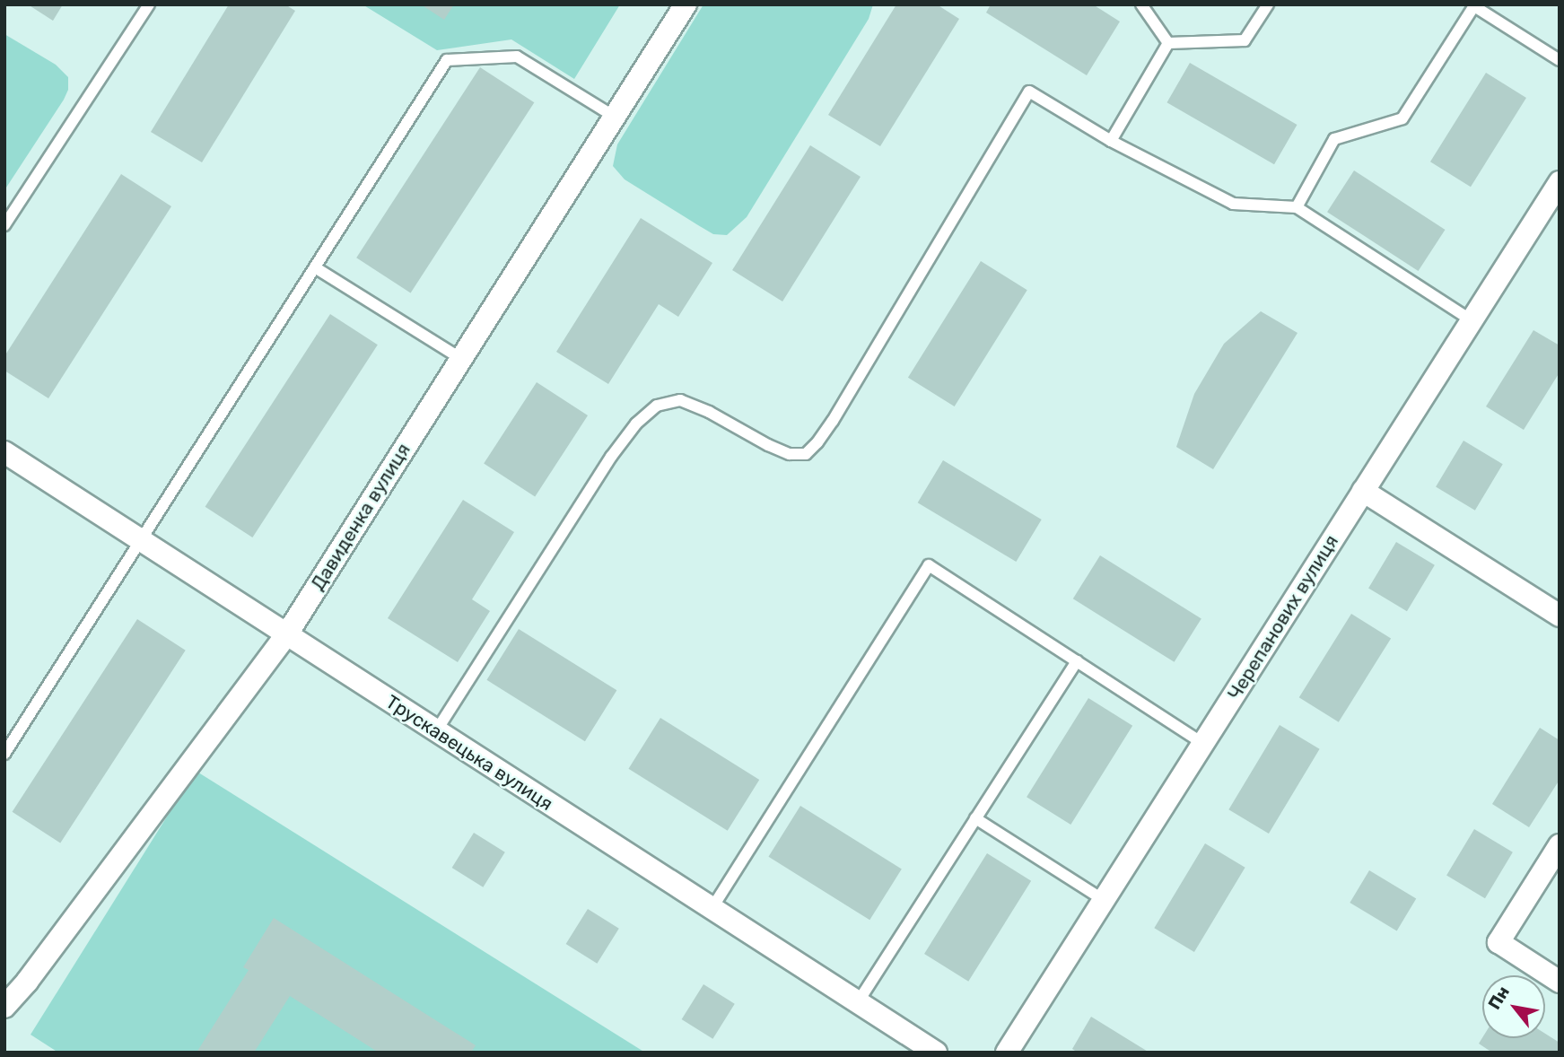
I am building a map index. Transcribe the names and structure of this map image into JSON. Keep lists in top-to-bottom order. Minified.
{"streets":{"street":["Давиденка вулиця","Черепанових вулиця","Трускавецька вулиця"]},"crossings":[["Давиденка вулиця","Трускавецька вулиця"]],"north":"top left"}
